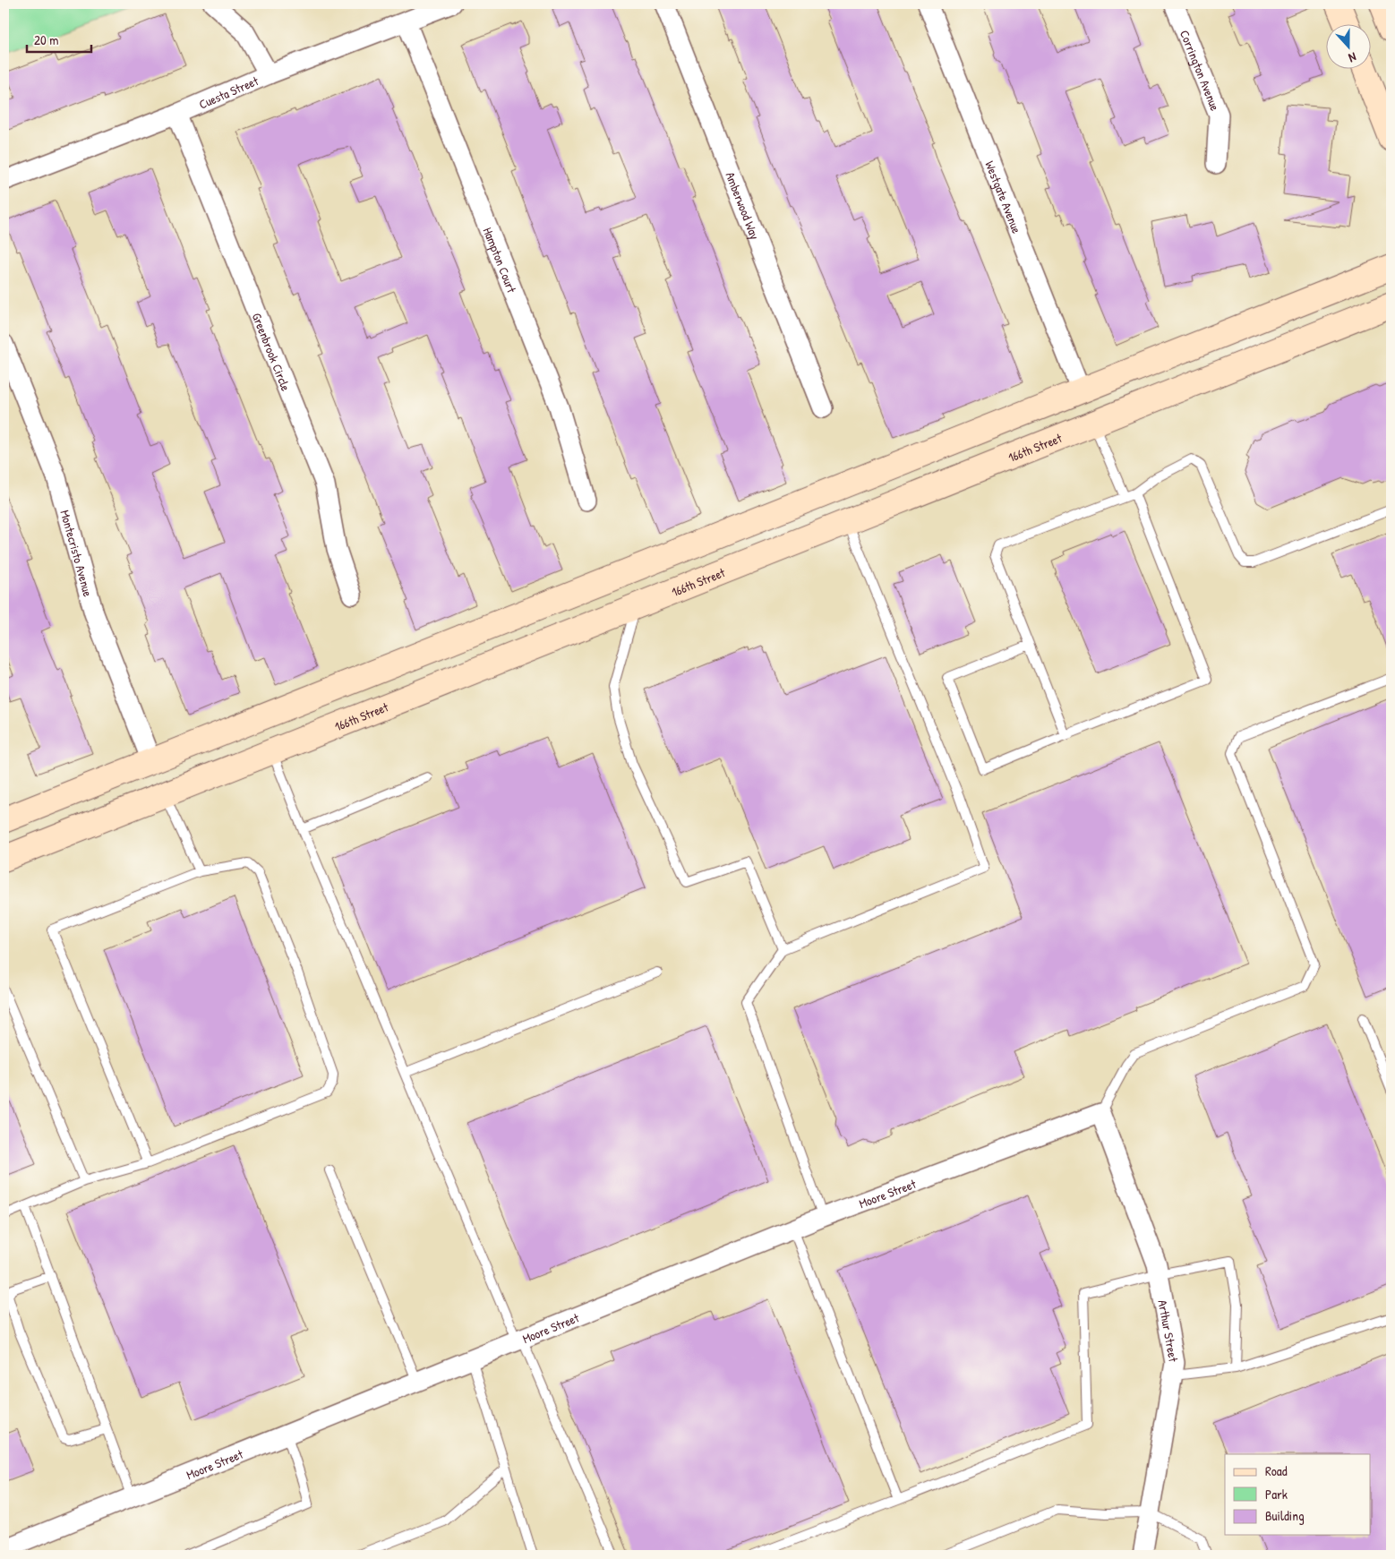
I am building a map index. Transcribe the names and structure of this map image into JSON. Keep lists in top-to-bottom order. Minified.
{"streets":{"street":["Corrington Avenue","Cuesta Street","Westgate Avenue","Amberwood Way","Hampton Court","Greenbrook Circle","166th Street","Montecristo Avenue","Moore Street","Arthur Street"]},"crossings":[["Cuesta Street","Hampton Court"],["Cuesta Street","Greenbrook Circle"],["Moore Street","Arthur Street"]],"legend":["Road","Park","Building"],"scale_bar":"20 m","north":"bottom"}
